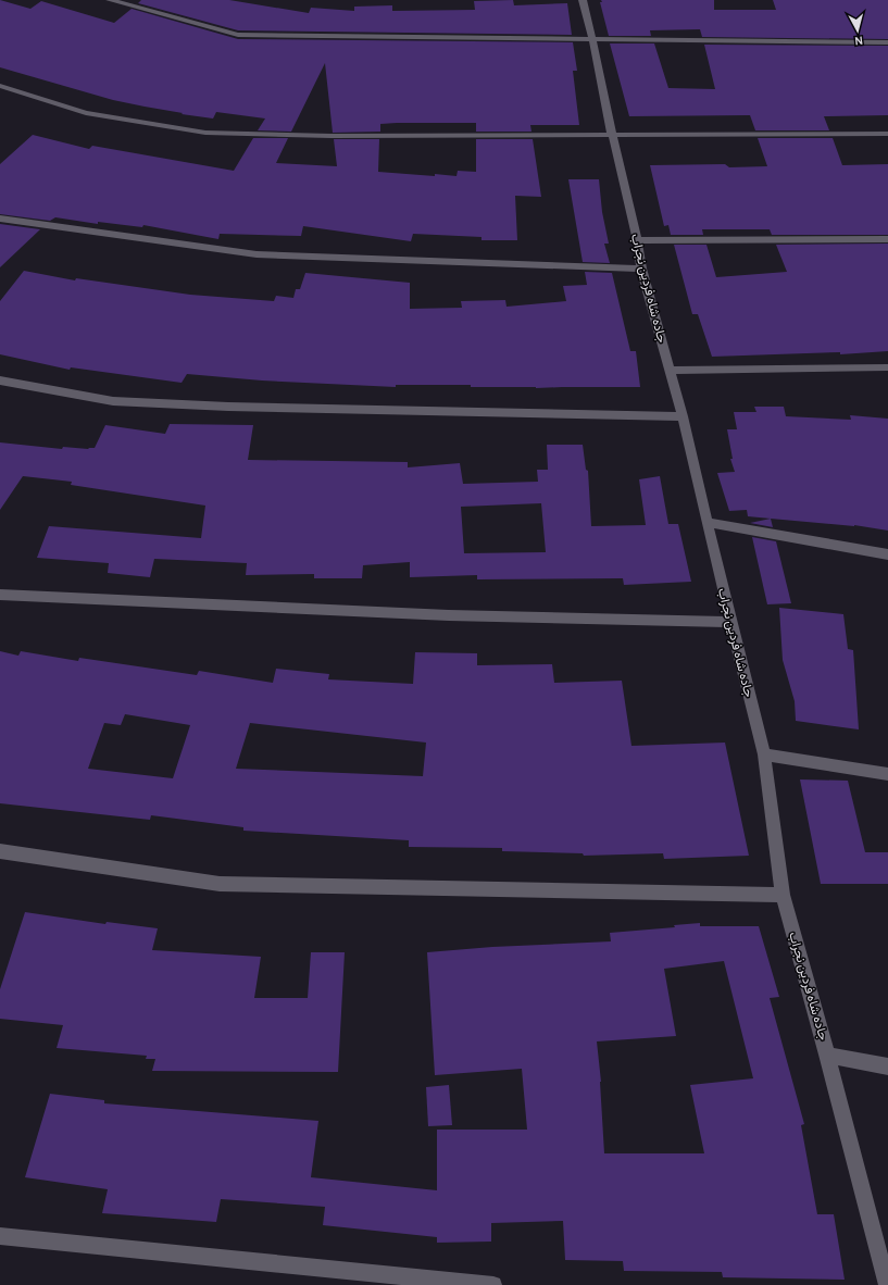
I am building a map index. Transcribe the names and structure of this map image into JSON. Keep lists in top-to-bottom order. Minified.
{"streets":{"street":["جاده شاه فردین نجراب"]},"north":"bottom"}
